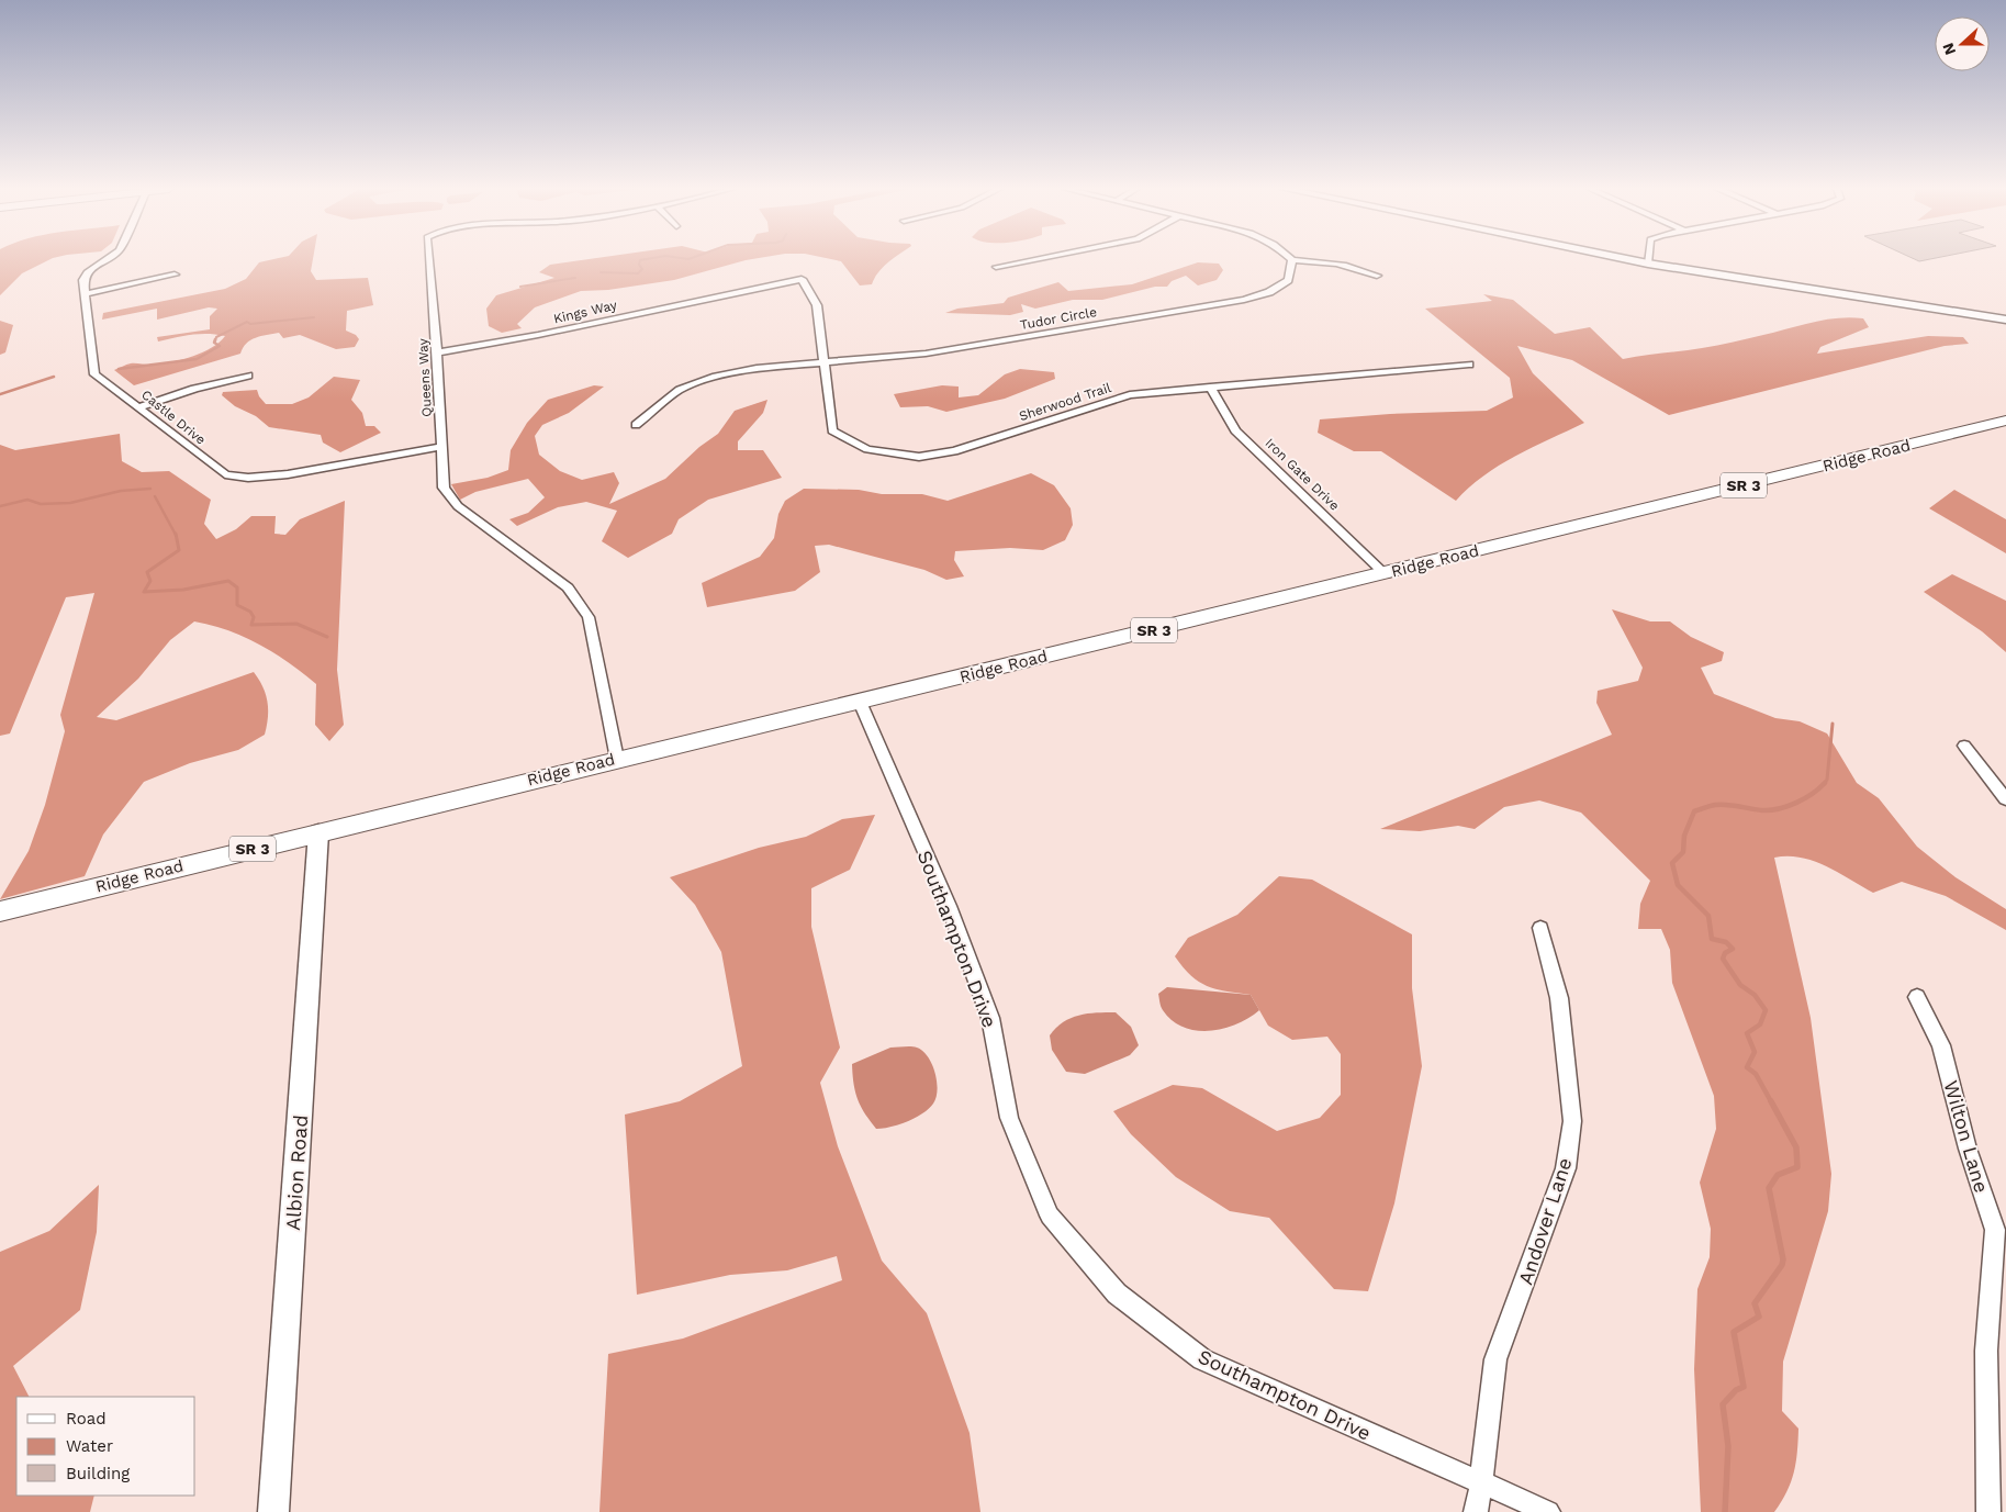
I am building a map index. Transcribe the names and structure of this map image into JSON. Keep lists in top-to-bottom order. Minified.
{"streets":{"main road":["Ridge Road","SR 3"],"street":["Kings Way","Tudor Circle","Queens Way","Sherwood Trail","Castle Drive","Iron Gate Drive","Southampton Drive","Wilton Lane","Albion Road","Andover Lane"]},"crossings":[["Kings Way","Queens Way"],["Kings Way","Sherwood Trail"],["Tudor Circle","Sherwood Trail"],["Queens Way","Castle Drive"],["Queens Way","Ridge Road"],["Sherwood Trail","Iron Gate Drive"],["Ridge Road","Iron Gate Drive"],["Ridge Road","Southampton Drive"],["Ridge Road","Albion Road"],["Southampton Drive","Andover Lane"]],"legend":["Road","Water","Building"],"north":"left"}
